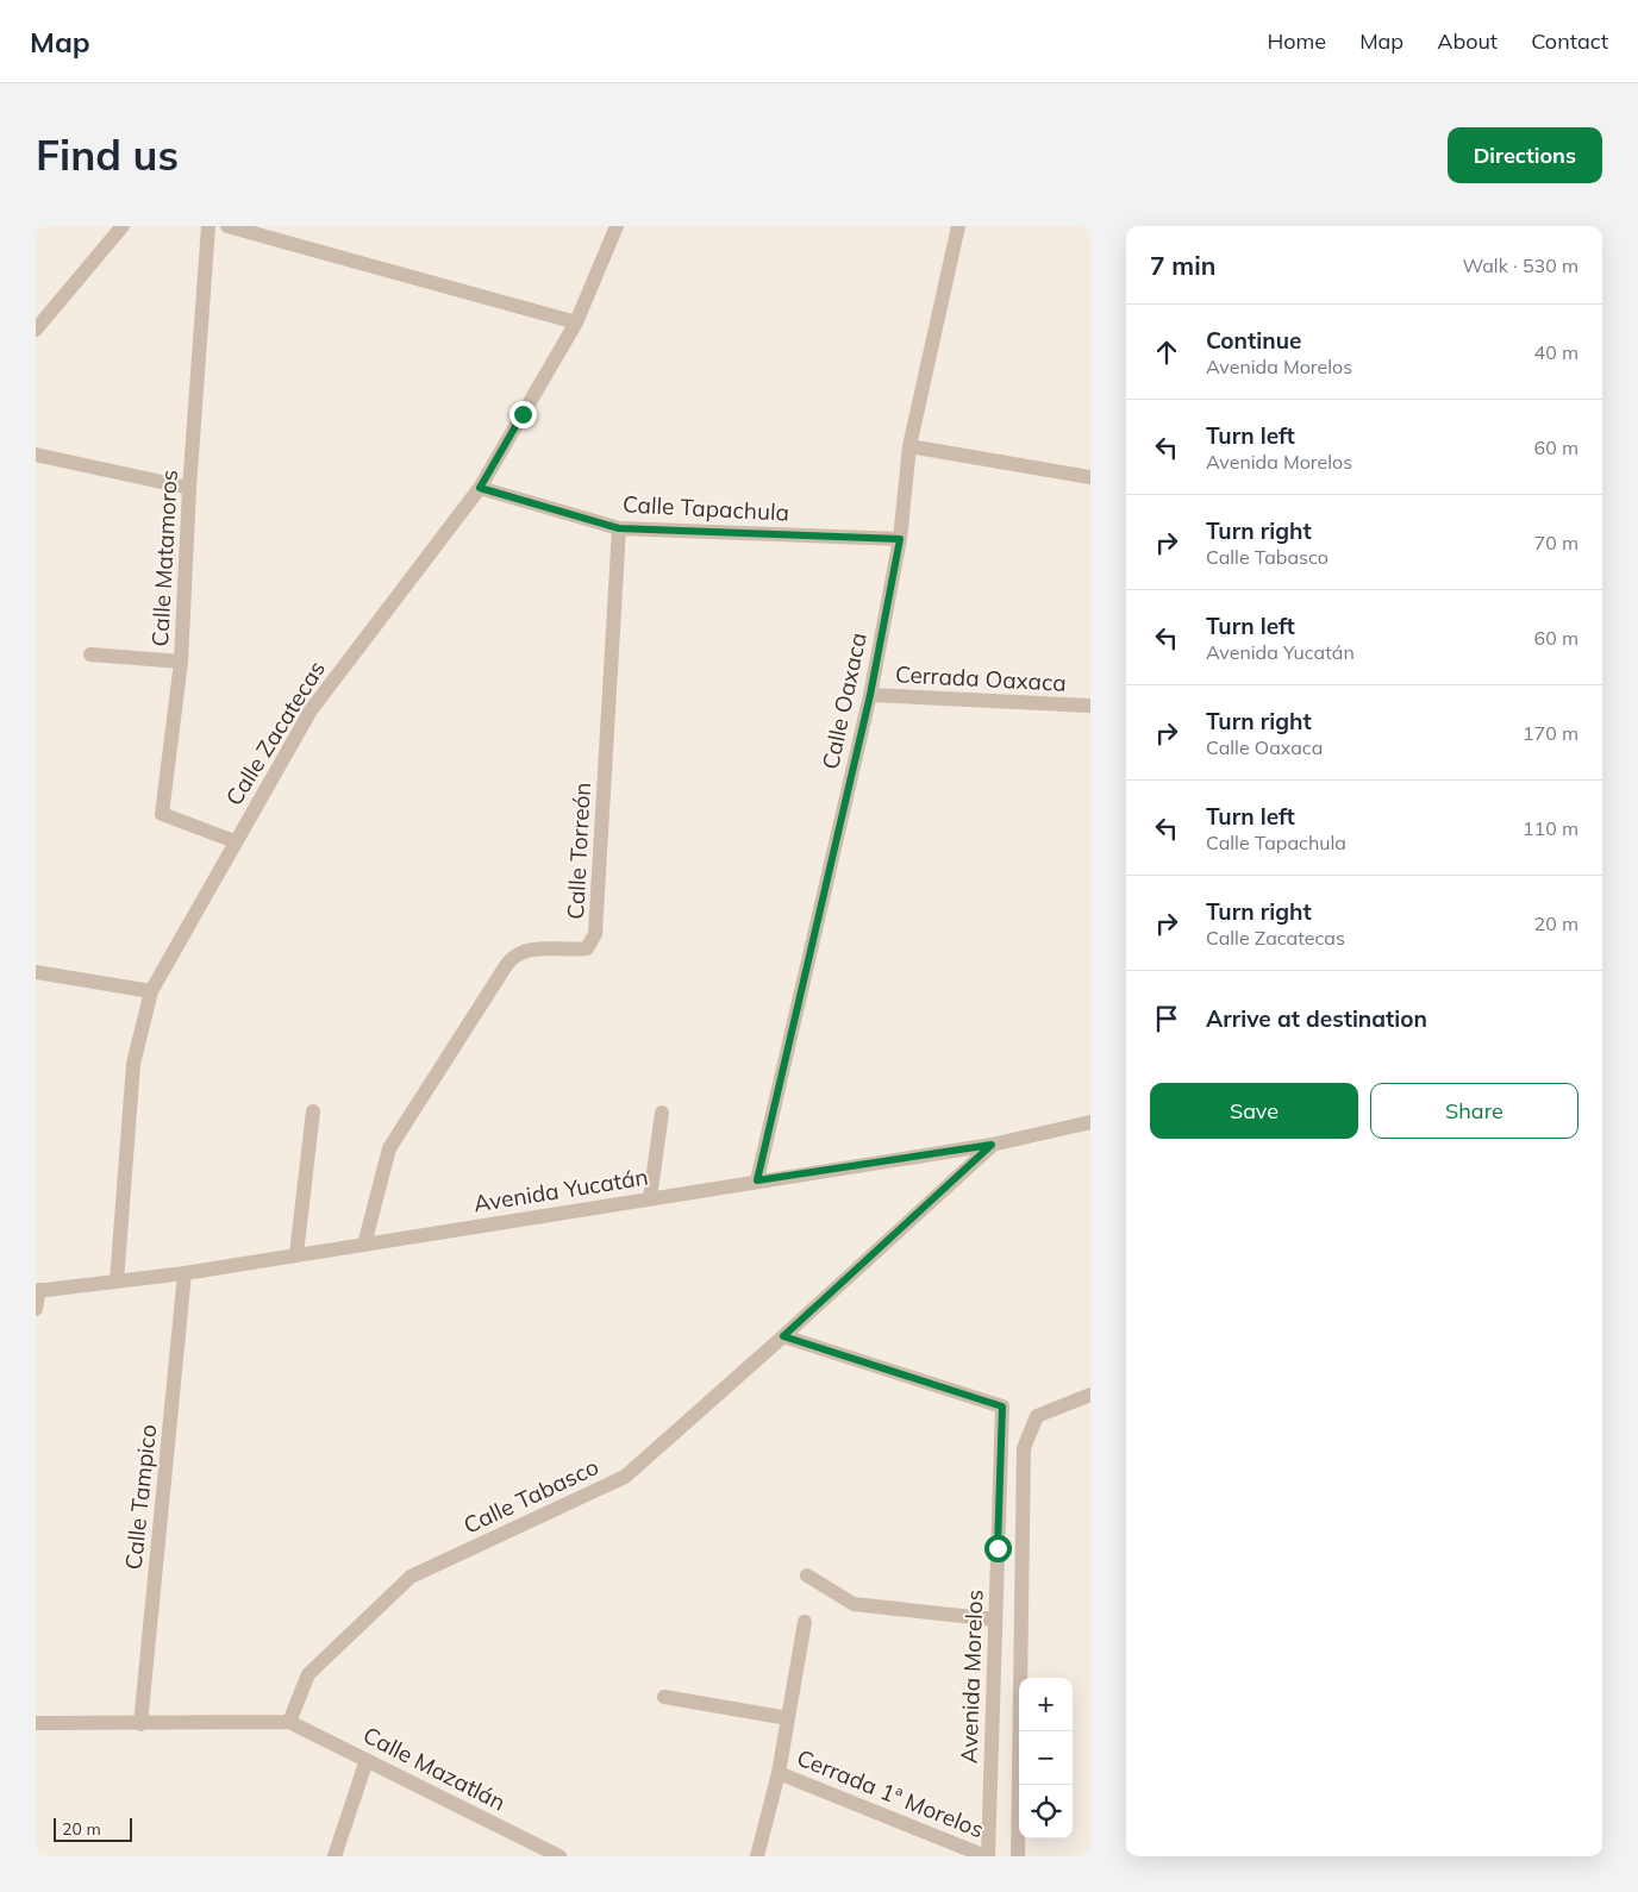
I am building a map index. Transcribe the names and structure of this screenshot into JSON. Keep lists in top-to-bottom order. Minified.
{"streets":{"street":["Calle Tapachula","Calle Matamoros","Cerrada Oaxaca","Calle Oaxaca","Calle Zacatecas","Calle Torreón","Avenida Yucatán","Calle Tabasco","Calle Tampico","Avenida Morelos","Calle Mazatlán","Cerrada 1ª Morelos"]},"crossings":[["Calle Tapachula","Calle Oaxaca"],["Calle Tapachula","Calle Zacatecas"],["Calle Tapachula","Calle Torreón"],["Calle Matamoros","Calle Zacatecas"],["Cerrada Oaxaca","Calle Oaxaca"],["Calle Oaxaca","Avenida Yucatán"],["Calle Zacatecas","Avenida Yucatán"],["Calle Torreón","Avenida Yucatán"],["Avenida Yucatán","Calle Tabasco"],["Avenida Yucatán","Calle Tampico"],["Calle Tabasco","Avenida Morelos"],["Calle Tabasco","Calle Mazatlán"],["Avenida Morelos","Cerrada 1ª Morelos"]],"scale_bar":"20 m","page":{"header":"Map","nav":["Home","Map","About","Contact"],"buttons":["Directions",["Save","Share"]],"title":"Find us","heading":["7 min","Walk · 530 m"],"list":[["Continue","Avenida Morelos","40 m"],["Turn left","Avenida Morelos","60 m"],["Turn right","Calle Tabasco","70 m"],["Turn left","Avenida Yucatán","60 m"],["Turn right","Calle Oaxaca","170 m"],["Turn left","Calle Tapachula","110 m"],["Turn right","Calle Zacatecas","20 m"],"Arrive at destination"],"map_buttons":["+","−"],"scale":"20 m"}}
